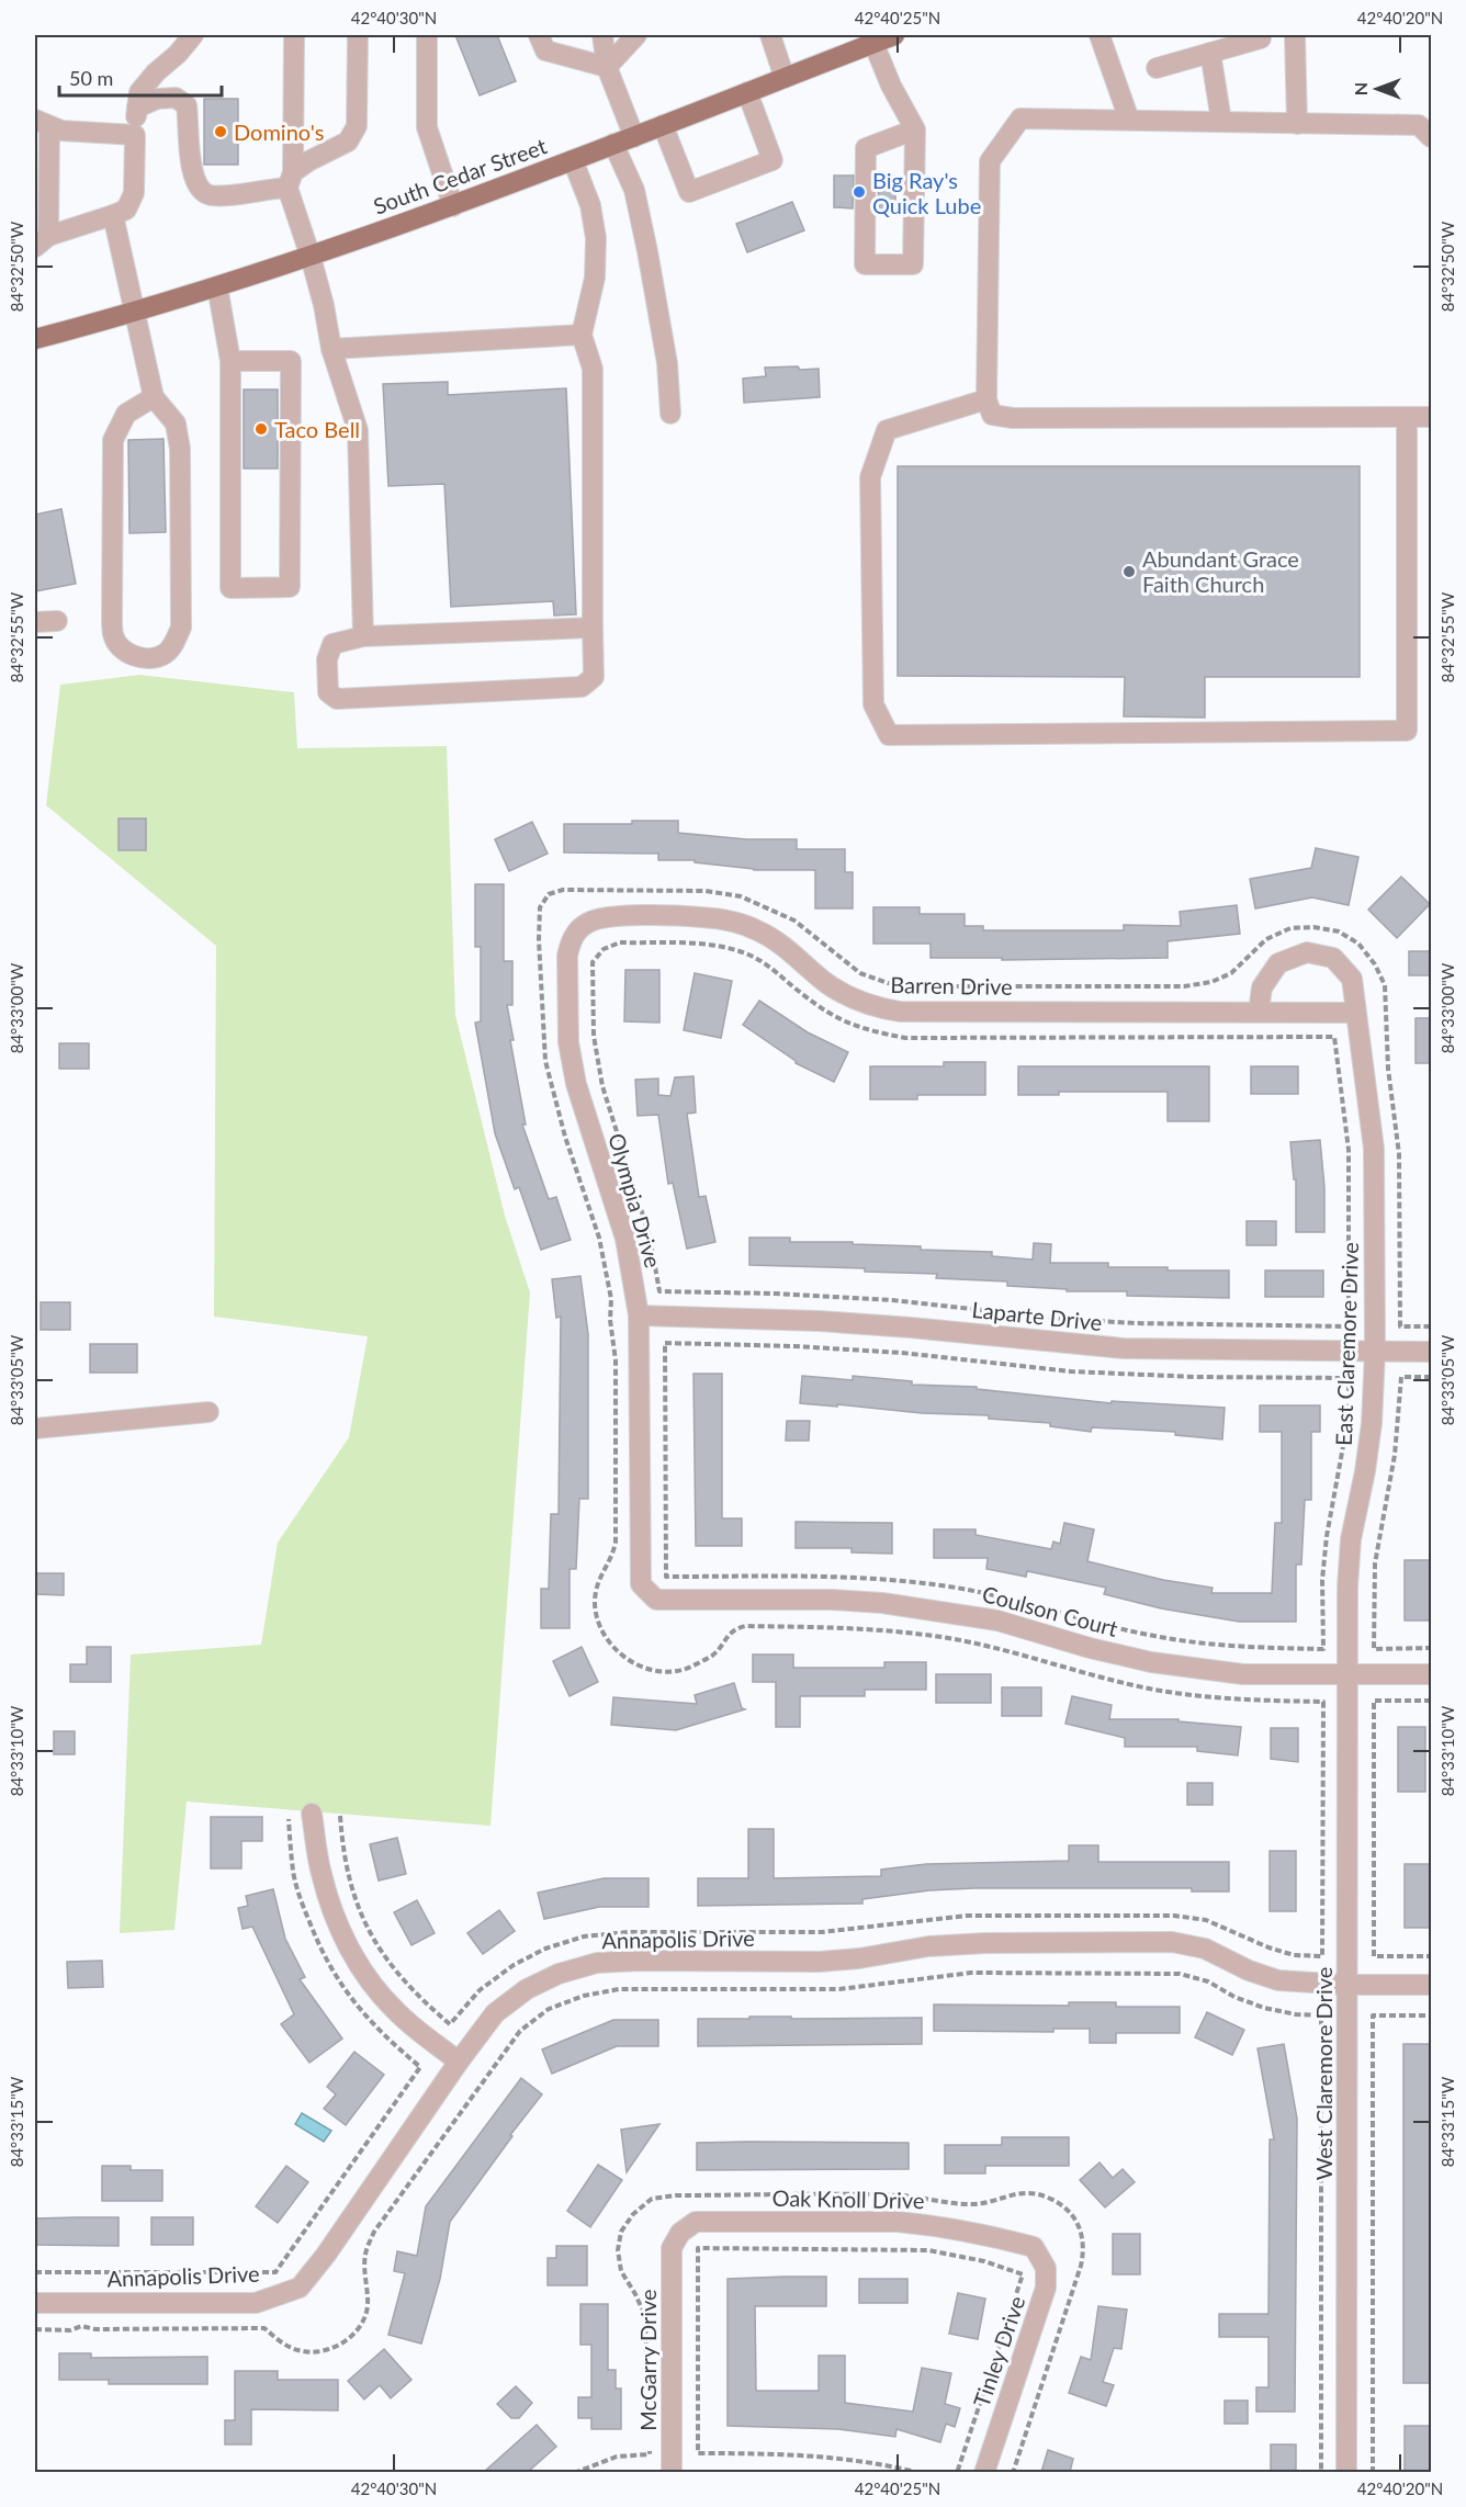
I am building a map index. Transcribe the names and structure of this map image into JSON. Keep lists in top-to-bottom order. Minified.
{"streets":{"main road":["South Cedar Street"],"street":["Barren Drive","Olympia Drive","Laparte Drive","East Claremore Drive","Coulson Court","Annapolis Drive","West Claremore Drive","Oak Knoll Drive","Tinley Drive","McGarry Drive"]},"crossings":[["Barren Drive","Olympia Drive"],["Barren Drive","East Claremore Drive"],["Olympia Drive","Laparte Drive"],["Olympia Drive","Coulson Court"],["Laparte Drive","East Claremore Drive"],["East Claremore Drive","Coulson Court"],["East Claremore Drive","West Claremore Drive"],["Coulson Court","West Claremore Drive"],["Annapolis Drive","West Claremore Drive"],["Oak Knoll Drive","Tinley Drive"],["Oak Knoll Drive","McGarry Drive"]],"places":["Domino's","Big Ray's Quick Lube","Taco Bell","Abundant Grace Faith Church"],"scale_bar":"50 m","north":"left","coordinates":["42°40'30\"N","42°40'25\"N","42°40'20\"N","84°32'50\"W","84°32'55\"W","84°33'00\"W","84°33'05\"W","84°33'10\"W","84°33'15\"W"]}
